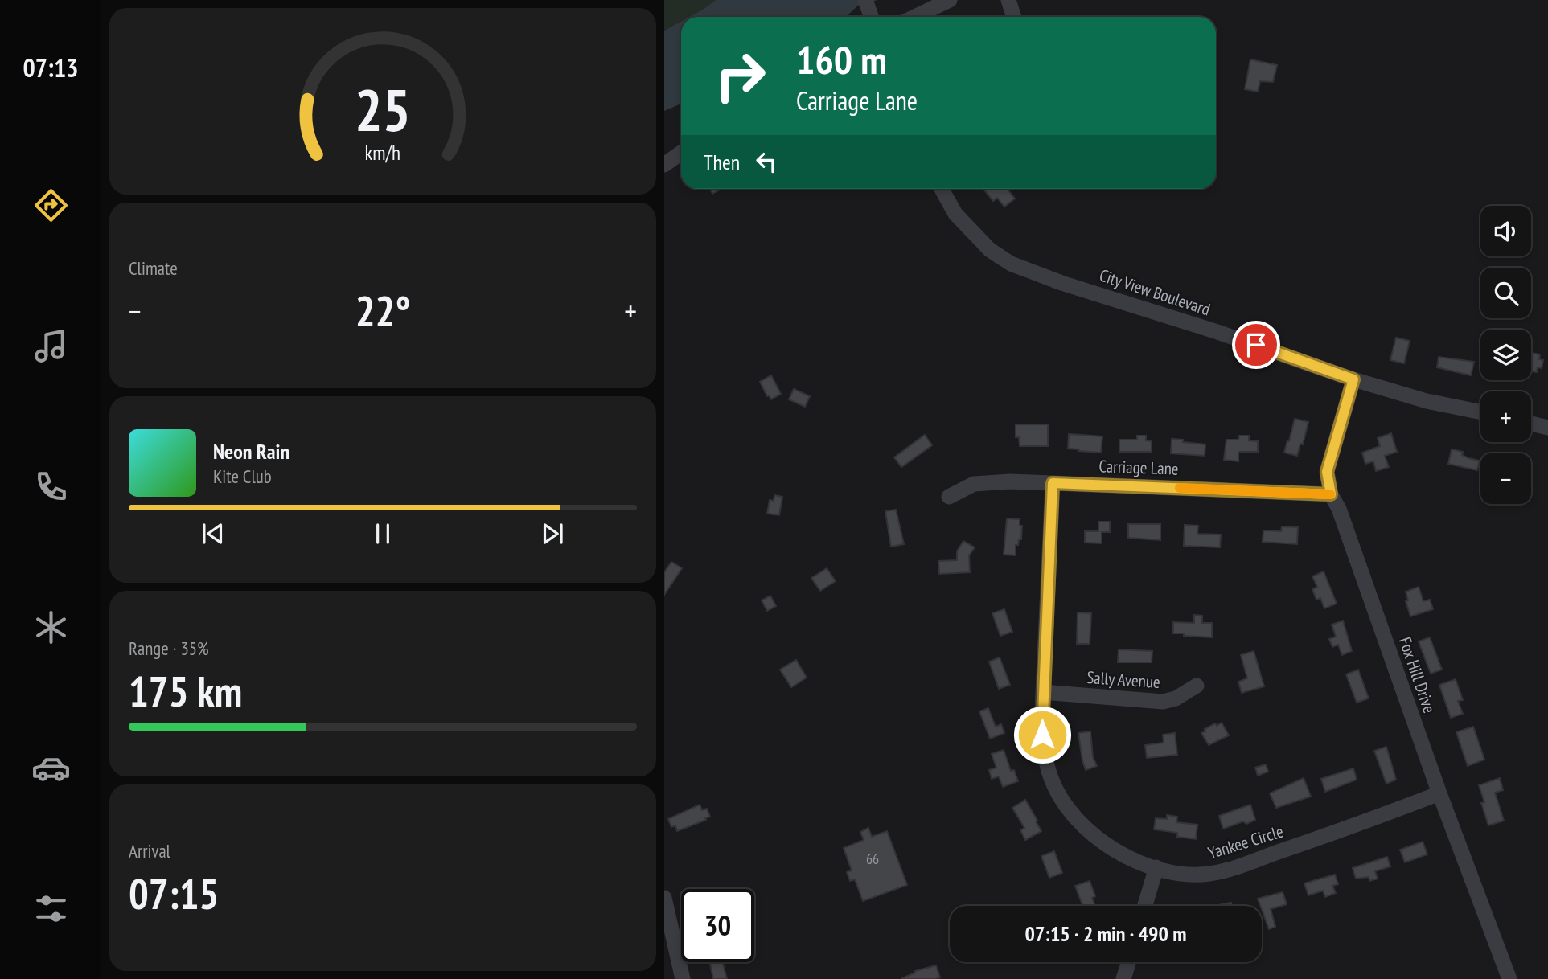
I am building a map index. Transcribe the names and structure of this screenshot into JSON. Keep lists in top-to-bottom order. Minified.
{"streets":{"street":["City View Boulevard","Carriage Lane","Fox Hill Drive","Sally Avenue","Yankee Circle"]},"crossings":[["City View Boulevard","Fox Hill Drive"],["Carriage Lane","Fox Hill Drive"],["Carriage Lane","Yankee Circle"],["Fox Hill Drive","Yankee Circle"],["Sally Avenue","Yankee Circle"]],"house_numbers":["66"],"page":{"tabs":"07:13","turn":["160 m","Carriage Lane"],"then":"Then","tile":["Climate",["Range · 35%","175 km"],["Arrival","07:15"]],"map_buttons":["+","−"],"heat":["−","22°","+"],"song":["Neon Rain","Kite Club"],"limit":"30","trip":"07:15 · 2 min · 490 m","gauge":["25","km/h"]}}
